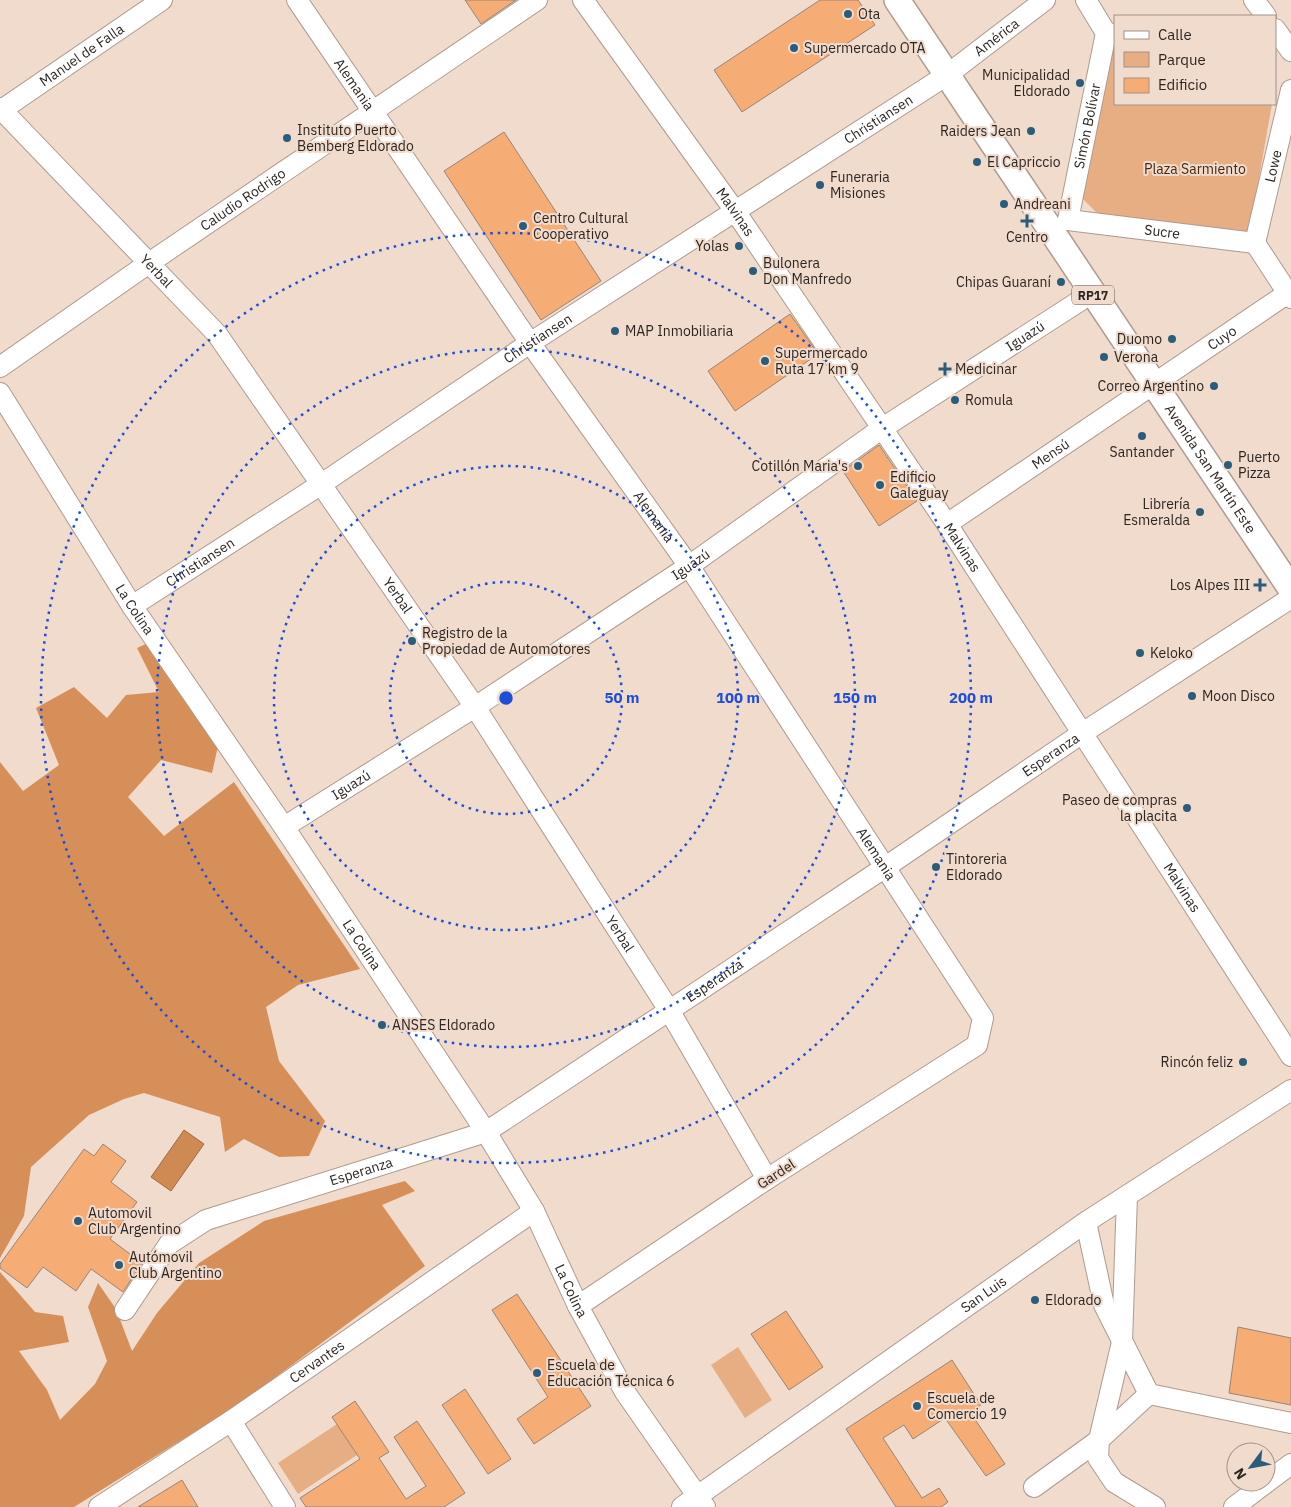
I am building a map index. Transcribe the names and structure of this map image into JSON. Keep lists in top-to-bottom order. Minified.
{"streets":{"main road":["RP17","Avenida San Martín Este"],"street":["América","Manuel de Falla","Alemania","Christiansen","Simón Bolívar","Lowe","Caludio Rodrigo","Malvinas","Sucre","Yerbal","Iguazú","Cuyo","Mensú","La Colina","Esperanza","Gardel","San Luis","Cervantes"]},"crossings":[["América","Christiansen"],["América","Avenida San Martín Este"],["Manuel de Falla","Yerbal"],["Alemania","Christiansen"],["Alemania","Caludio Rodrigo"],["Alemania","Iguazú"],["Alemania","Esperanza"],["Alemania","Gardel"],["Christiansen","Malvinas"],["Christiansen","Yerbal"],["Christiansen","Avenida San Martín Este"],["Christiansen","La Colina"],["Simón Bolívar","Sucre"],["Simón Bolívar","Avenida San Martín Este"],["Lowe","Sucre"],["Caludio Rodrigo","Yerbal"],["Malvinas","Iguazú"],["Malvinas","Mensú"],["Malvinas","Esperanza"],["Sucre","Avenida San Martín Este"],["Yerbal","Iguazú"],["Yerbal","Esperanza"],["Yerbal","Gardel"],["Iguazú","Avenida San Martín Este"],["Iguazú","La Colina"],["Cuyo","Mensú"],["Cuyo","Avenida San Martín Este"],["Mensú","Avenida San Martín Este"],["La Colina","Esperanza"],["La Colina","Gardel"],["La Colina","San Luis"],["La Colina","Cervantes"]],"parks":["Plaza Sarmiento"],"places":{"other":["Ota","Supermercado OTA","Municipalidad Eldorado","Raiders Jean","Instituto Puerto Bemberg Eldorado","El Capriccio","Funeraria Misiones","Andreani","Centro Cultural Cooperativo","Yolas","Bulonera Don Manfredo","Chipas Guaraní","MAP Inmobiliaria","Duomo","Verona","Supermercado Ruta 17 km 9","Correo Argentino","Romula","Santander","Puerto Pizza","Cotillón Maria's","Edificio Galeguay","Librería Esmeralda","Registro de la Propiedad de Automotores","Keloko","Moon Disco","Paseo de compras la placita","Tintoreria Eldorado","ANSES Eldorado","Rincón feliz","Automovil Club Argentino","Autómovil Club Argentino","Eldorado","Escuela de Educación Técnica 6","Escuela de Comercio 19"],"health":["Centro","Medicinar","Los Alpes III"]},"legend":["Calle","Parque","Edificio"],"north":"bottom left","rings":["50 m","100 m","150 m","200 m"]}
